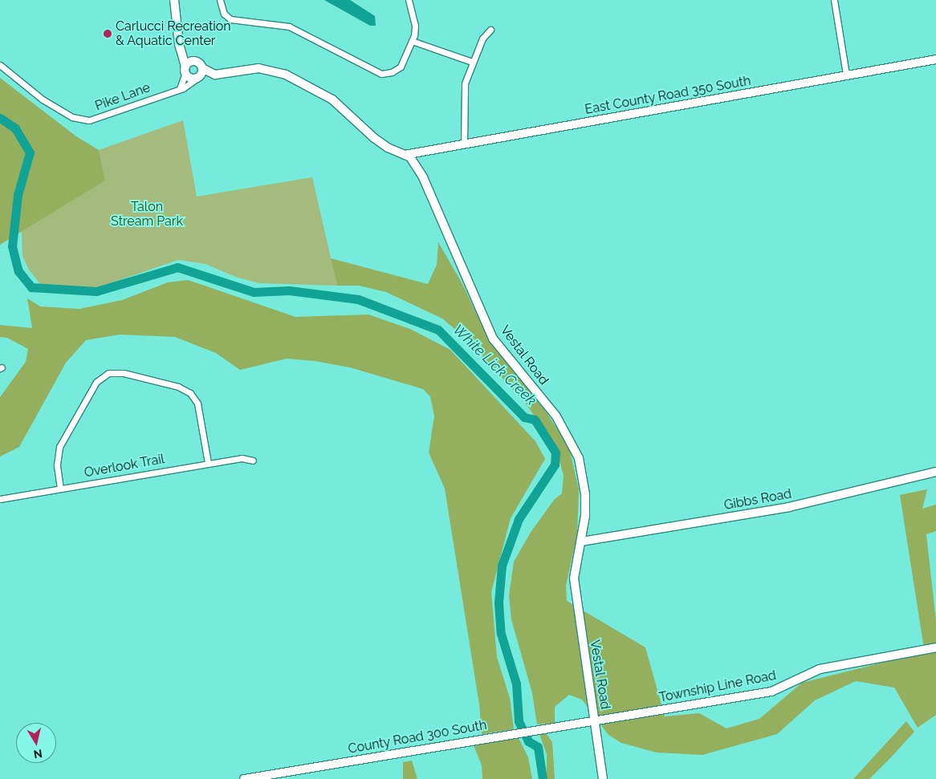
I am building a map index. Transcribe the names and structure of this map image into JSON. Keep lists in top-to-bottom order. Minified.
{"streets":{"street":["East County Road 350 South","Pike Lane","Vestal Road","Overlook Trail","Gibbs Road","Township Line Road","County Road 300 South"]},"crossings":[["East County Road 350 South","Vestal Road"],["Pike Lane","Vestal Road"],["Vestal Road","Gibbs Road"],["Vestal Road","Township Line Road"],["Vestal Road","County Road 300 South"],["Township Line Road","County Road 300 South"]],"water":["White Lick Creek"],"parks":["Talon Stream Park"],"places":["Carlucci Recreation & Aquatic Center"],"north":"bottom"}
